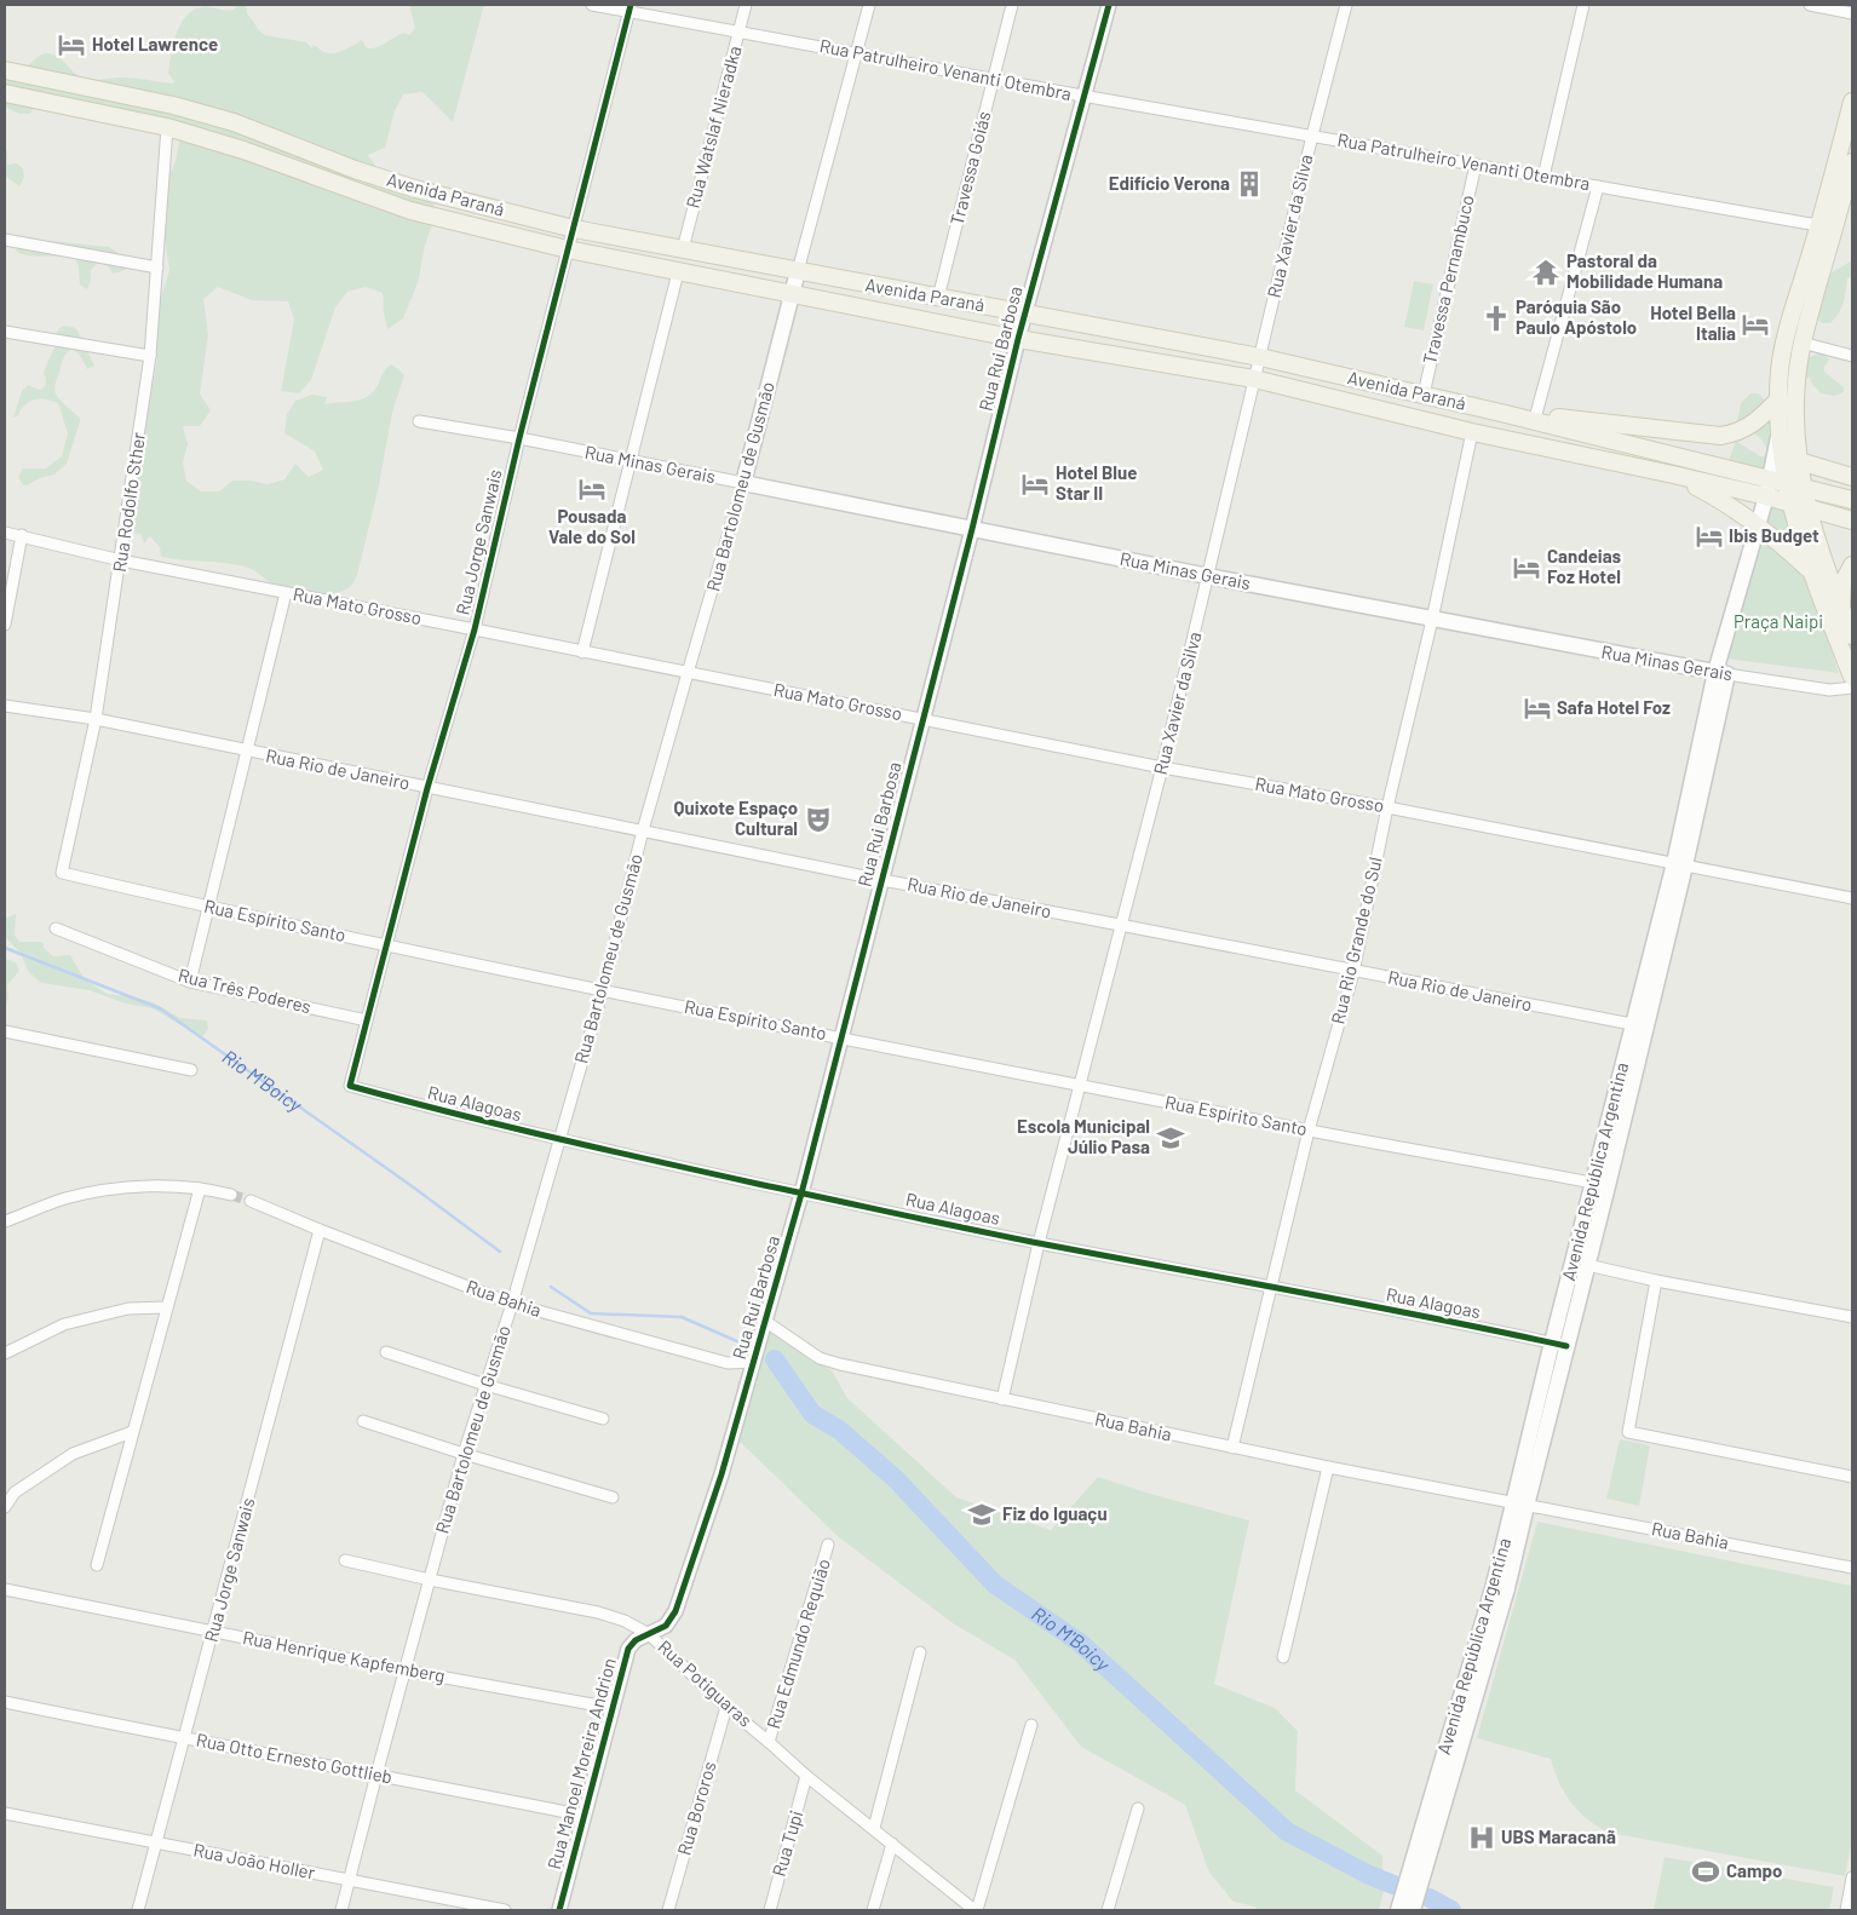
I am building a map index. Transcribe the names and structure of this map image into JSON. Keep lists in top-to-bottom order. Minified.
{"streets":{"main road":["Avenida Paraná","Rua Minas Gerais","Rua Bartolomeu de Gusmão","Avenida República Argentina"],"street":["Rua Patrulheiro Venanti Otembra","Rua Watslaf Nieradka","Travessa Goiás","Rua Xavier da Silva","Travessa Pernambuco","Rua Rui Barbosa","Rua Rodolfo Sther","Rua Jorge Sanwais","Rua Mato Grosso","Rua Rio de Janeiro","Rua Espírito Santo","Rua Rio Grande do Sul","Rua Três Poderes","Rua Alagoas","Rua Bahia","Rua Edmundo Requião","Rua Henrique Kapfemberg","Rua Potiguaras","Rua Otto Ernesto Gottlieb","Rua Manoel Moreira Andrion","Rua Bororos","Rua Tupi","Rua João Holler"]},"crossings":[["Rua Patrulheiro Venanti Otembra","Rua Watslaf Nieradka"],["Rua Patrulheiro Venanti Otembra","Travessa Goiás"],["Rua Patrulheiro Venanti Otembra","Rua Xavier da Silva"],["Rua Patrulheiro Venanti Otembra","Travessa Pernambuco"],["Rua Patrulheiro Venanti Otembra","Rua Rui Barbosa"],["Rua Patrulheiro Venanti Otembra","Rua Bartolomeu de Gusmão"],["Rua Patrulheiro Venanti Otembra","Rua Jorge Sanwais"],["Rua Patrulheiro Venanti Otembra","Avenida República Argentina"],["Rua Watslaf Nieradka","Avenida Paraná"],["Travessa Goiás","Avenida Paraná"],["Avenida Paraná","Rua Xavier da Silva"],["Avenida Paraná","Travessa Pernambuco"],["Avenida Paraná","Rua Rui Barbosa"],["Avenida Paraná","Rua Bartolomeu de Gusmão"],["Avenida Paraná","Rua Rodolfo Sther"],["Avenida Paraná","Rua Jorge Sanwais"],["Avenida Paraná","Rua Rio Grande do Sul"],["Avenida Paraná","Avenida República Argentina"],["Rua Xavier da Silva","Rua Minas Gerais"],["Rua Xavier da Silva","Rua Mato Grosso"],["Rua Xavier da Silva","Rua Rio de Janeiro"],["Rua Xavier da Silva","Rua Espírito Santo"],["Rua Xavier da Silva","Rua Alagoas"],["Rua Xavier da Silva","Rua Bahia"],["Rua Rui Barbosa","Rua Minas Gerais"],["Rua Rui Barbosa","Rua Mato Grosso"],["Rua Rui Barbosa","Rua Rio de Janeiro"],["Rua Rui Barbosa","Rua Espírito Santo"],["Rua Rui Barbosa","Rua Alagoas"],["Rua Rui Barbosa","Rua Bahia"],["Rua Rui Barbosa","Rua Potiguaras"],["Rua Rui Barbosa","Rua Manoel Moreira Andrion"],["Rua Minas Gerais","Rua Bartolomeu de Gusmão"],["Rua Minas Gerais","Rua Jorge Sanwais"],["Rua Minas Gerais","Rua Rio Grande do Sul"],["Rua Minas Gerais","Avenida República Argentina"],["Rua Bartolomeu de Gusmão","Rua Mato Grosso"],["Rua Bartolomeu de Gusmão","Rua Rio de Janeiro"],["Rua Bartolomeu de Gusmão","Rua Espírito Santo"],["Rua Bartolomeu de Gusmão","Rua Alagoas"],["Rua Bartolomeu de Gusmão","Rua Bahia"],["Rua Bartolomeu de Gusmão","Rua Henrique Kapfemberg"],["Rua Bartolomeu de Gusmão","Rua Potiguaras"],["Rua Bartolomeu de Gusmão","Rua Otto Ernesto Gottlieb"],["Rua Bartolomeu de Gusmão","Rua João Holler"],["Rua Rodolfo Sther","Rua Mato Grosso"],["Rua Rodolfo Sther","Rua Rio de Janeiro"],["Rua Rodolfo Sther","Rua Espírito Santo"],["Rua Jorge Sanwais","Rua Mato Grosso"],["Rua Jorge Sanwais","Rua Rio de Janeiro"],["Rua Jorge Sanwais","Rua Espírito Santo"],["Rua Jorge Sanwais","Rua Três Poderes"],["Rua Jorge Sanwais","Rua Alagoas"],["Rua Jorge Sanwais","Rua Bahia"],["Rua Jorge Sanwais","Rua Henrique Kapfemberg"],["Rua Jorge Sanwais","Rua Otto Ernesto Gottlieb"],["Rua Jorge Sanwais","Rua João Holler"],["Rua Mato Grosso","Rua Rio Grande do Sul"],["Rua Mato Grosso","Avenida República Argentina"],["Rua Rio de Janeiro","Rua Rio Grande do Sul"],["Rua Rio de Janeiro","Avenida República Argentina"],["Rua Espírito Santo","Rua Rio Grande do Sul"],["Rua Espírito Santo","Avenida República Argentina"],["Rua Rio Grande do Sul","Rua Alagoas"],["Rua Rio Grande do Sul","Rua Bahia"],["Rua Alagoas","Avenida República Argentina"],["Avenida República Argentina","Rua Bahia"],["Rua Edmundo Requião","Rua Potiguaras"],["Rua Henrique Kapfemberg","Rua Manoel Moreira Andrion"],["Rua Potiguaras","Rua Manoel Moreira Andrion"],["Rua Potiguaras","Rua Bororos"],["Rua Potiguaras","Rua Tupi"],["Rua Otto Ernesto Gottlieb","Rua Manoel Moreira Andrion"]],"water":["Rio M'Boicy"],"parks":["Praça Naipi"],"places":{"hotel":["Hotel Lawrence","Hotel Bella Italia","Hotel Blue Star II","Pousada Vale do Sol","Ibis Budget","Candeias Foz Hotel","Safa Hotel Foz"],"building":["Edifício Verona"],"temple":["Pastoral da Mobilidade Humana"],"church":["Paróquia São Paulo Apóstolo"],"theatre":["Quixote Espaço Cultural"],"school or university":["Escola Municipal Júlio Pasa","Fiz do Iguaçu"],"hospital":["UBS Maracanã"],"sports":["Campo"]}}
